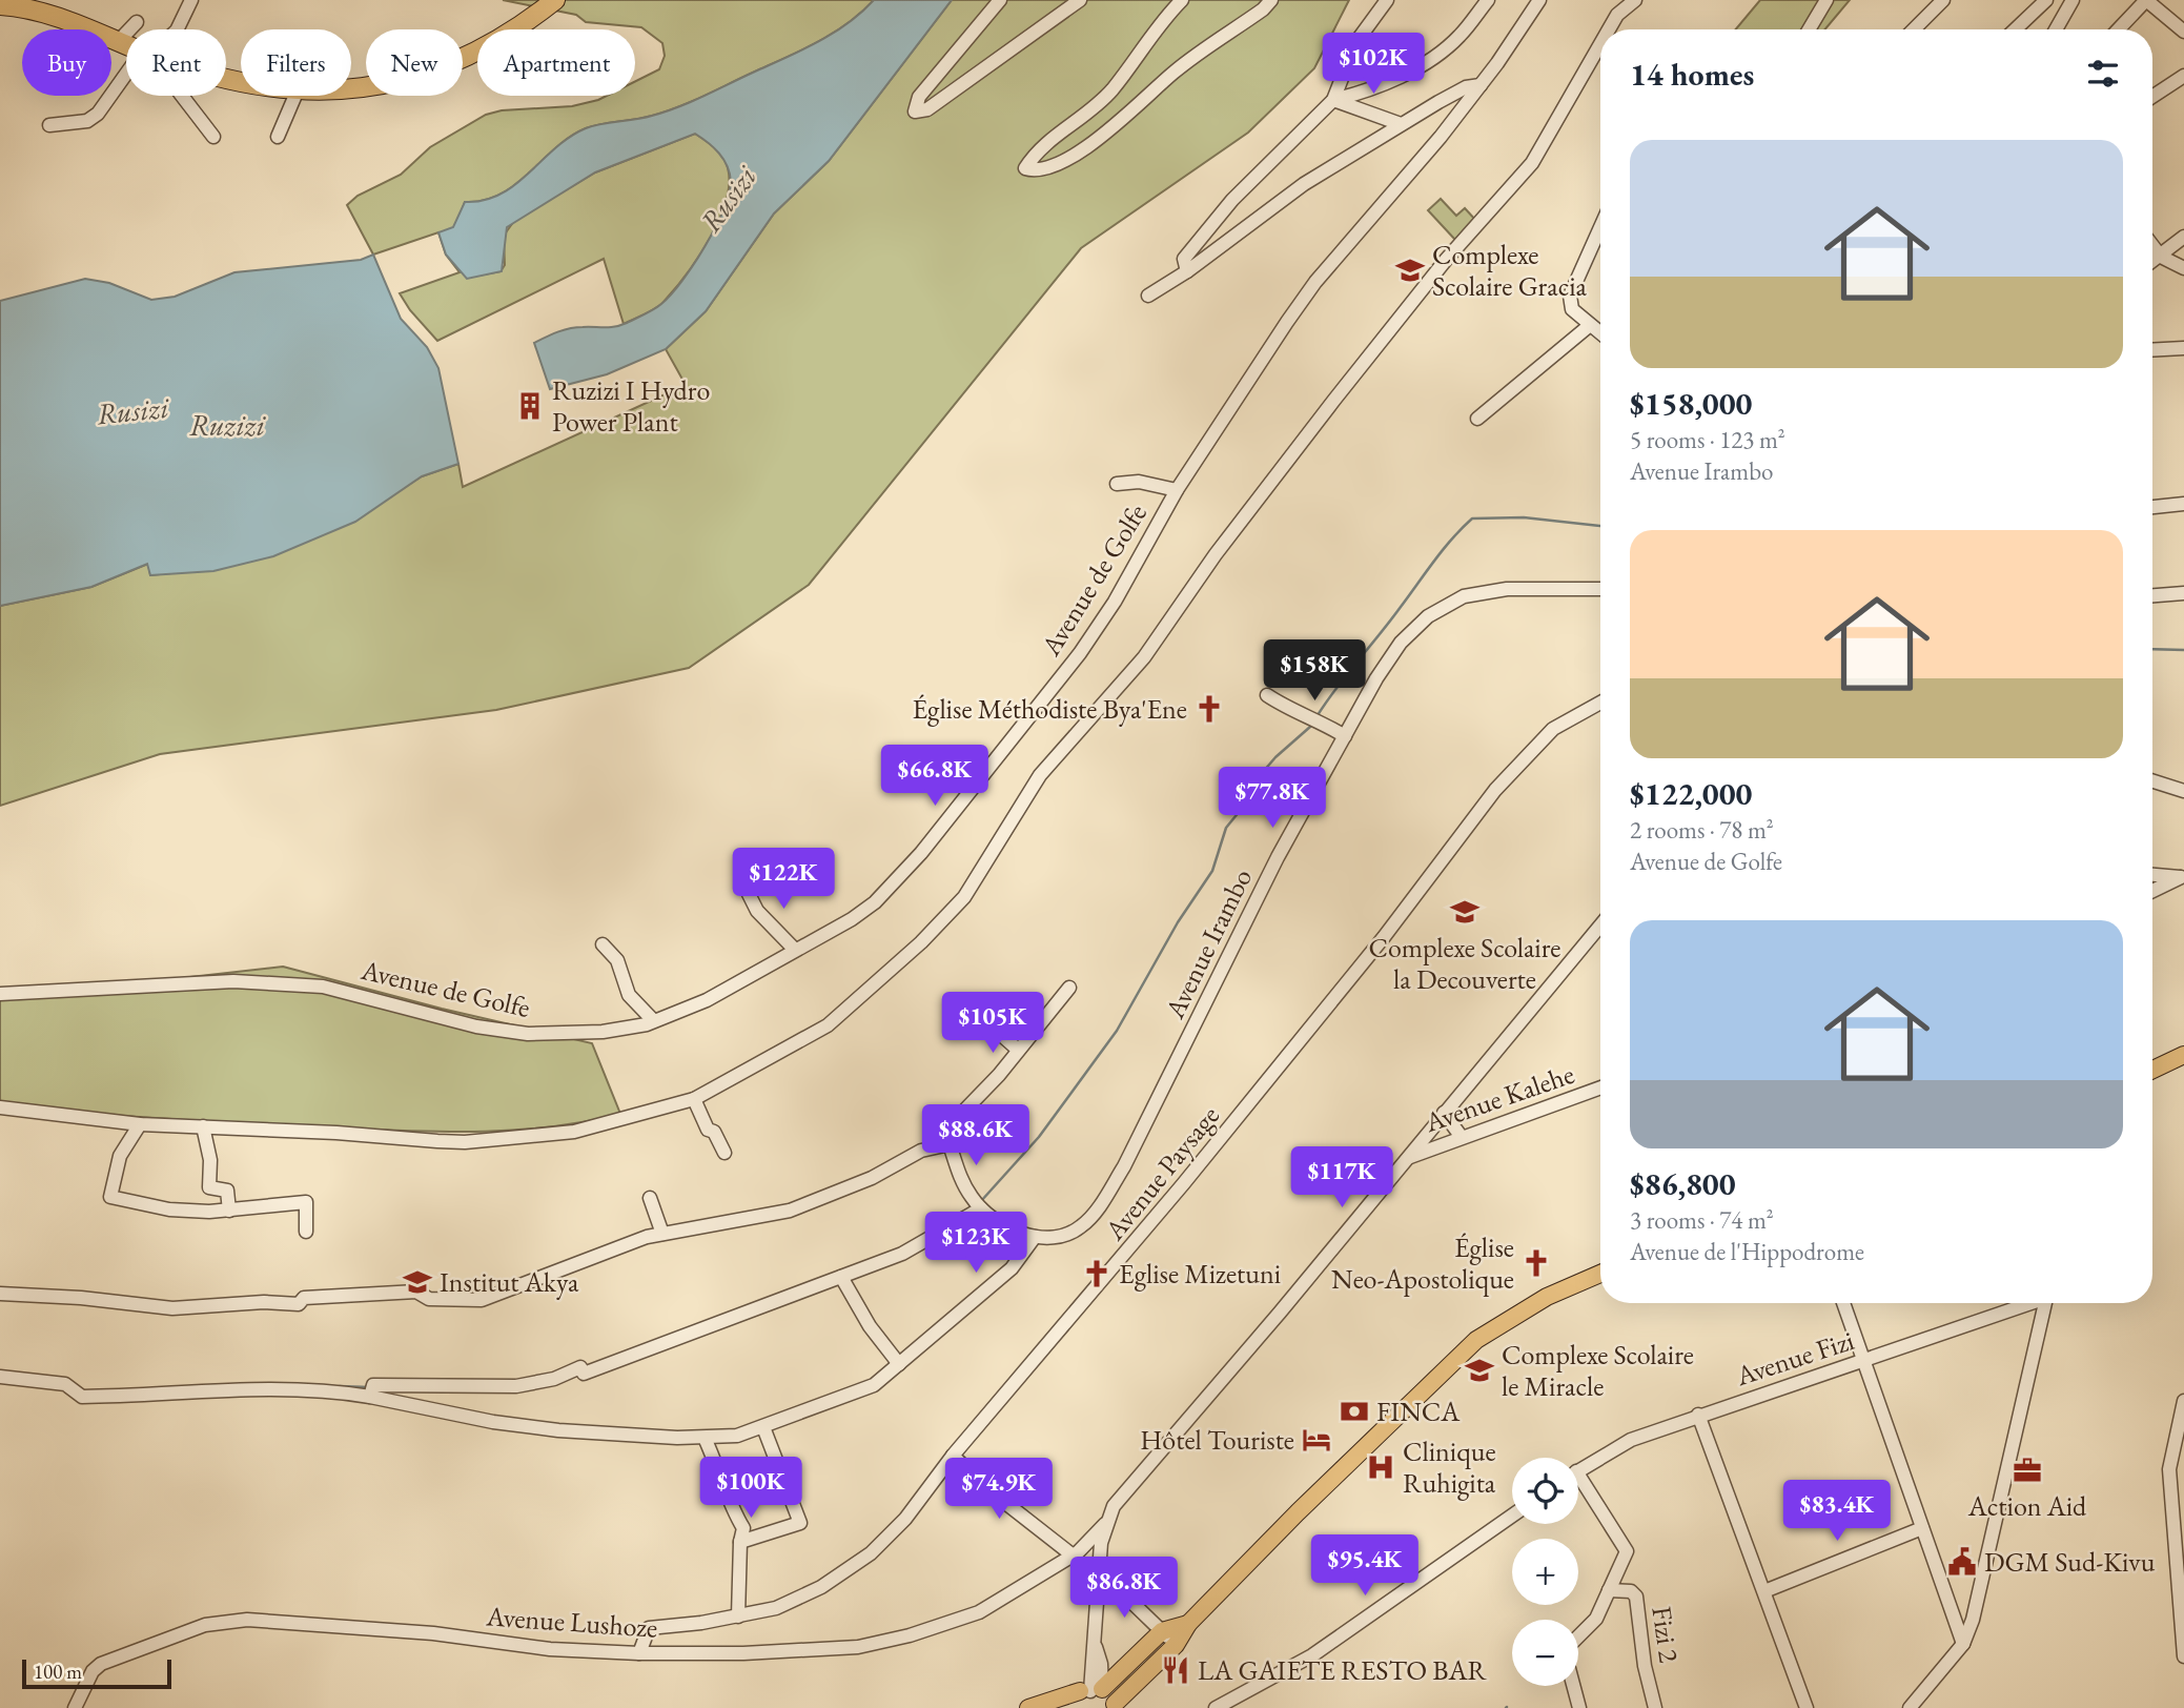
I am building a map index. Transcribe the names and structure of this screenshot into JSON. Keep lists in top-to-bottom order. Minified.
{"streets":{"street":["Avenue de Golfe","Avenue Irambo","Avenue Kalehe","Avenue Paysage","Avenue Fizi","Avenue Lushoze","Fizi 2"]},"crossings":[["Avenue Paysage","Avenue Lushoze"]],"water":["Rusizi","Ruzizi"],"places":{"school or university":["Complexe Scolaire Gracia","Complexe Scolaire la Decouverte","Institut Akya","Complexe Scolaire le Miracle"],"building":["Ruzizi I Hydro Power Plant"],"church":["Église Méthodiste Bya'Ene","Église Neo-Apostolique","Eglise Mizetuni"],"bank":["FINCA"],"hotel":["Hôtel Touriste"],"hospital":["Clinique Ruhigita"],"office":["Action Aid"],"public building":["DGM Sud-Kivu"],"restaurant":["LA GAIETE RESTO BAR"]},"scale_bar":"100 m","page":{"chip":["Buy","Rent","Filters","New","Apartment"],"heading":"14 homes","price":["$102K","$158K","$66.8K","$77.8K","$122K","$105K","$88.6K","$117K","$123K","$100K","$74.9K","$83.4K","$95.4K","$86.8K"],"list":[{"name":"$158,000","note":"5 rooms · 123 m² · Avenue Irambo"},{"name":"$122,000","note":"2 rooms · 78 m² · Avenue de Golfe"},{"name":"$86,800","note":"3 rooms · 74 m² · Avenue de l'Hippodrome"}],"map_buttons":["+","−"],"scale":"100 m"}}
